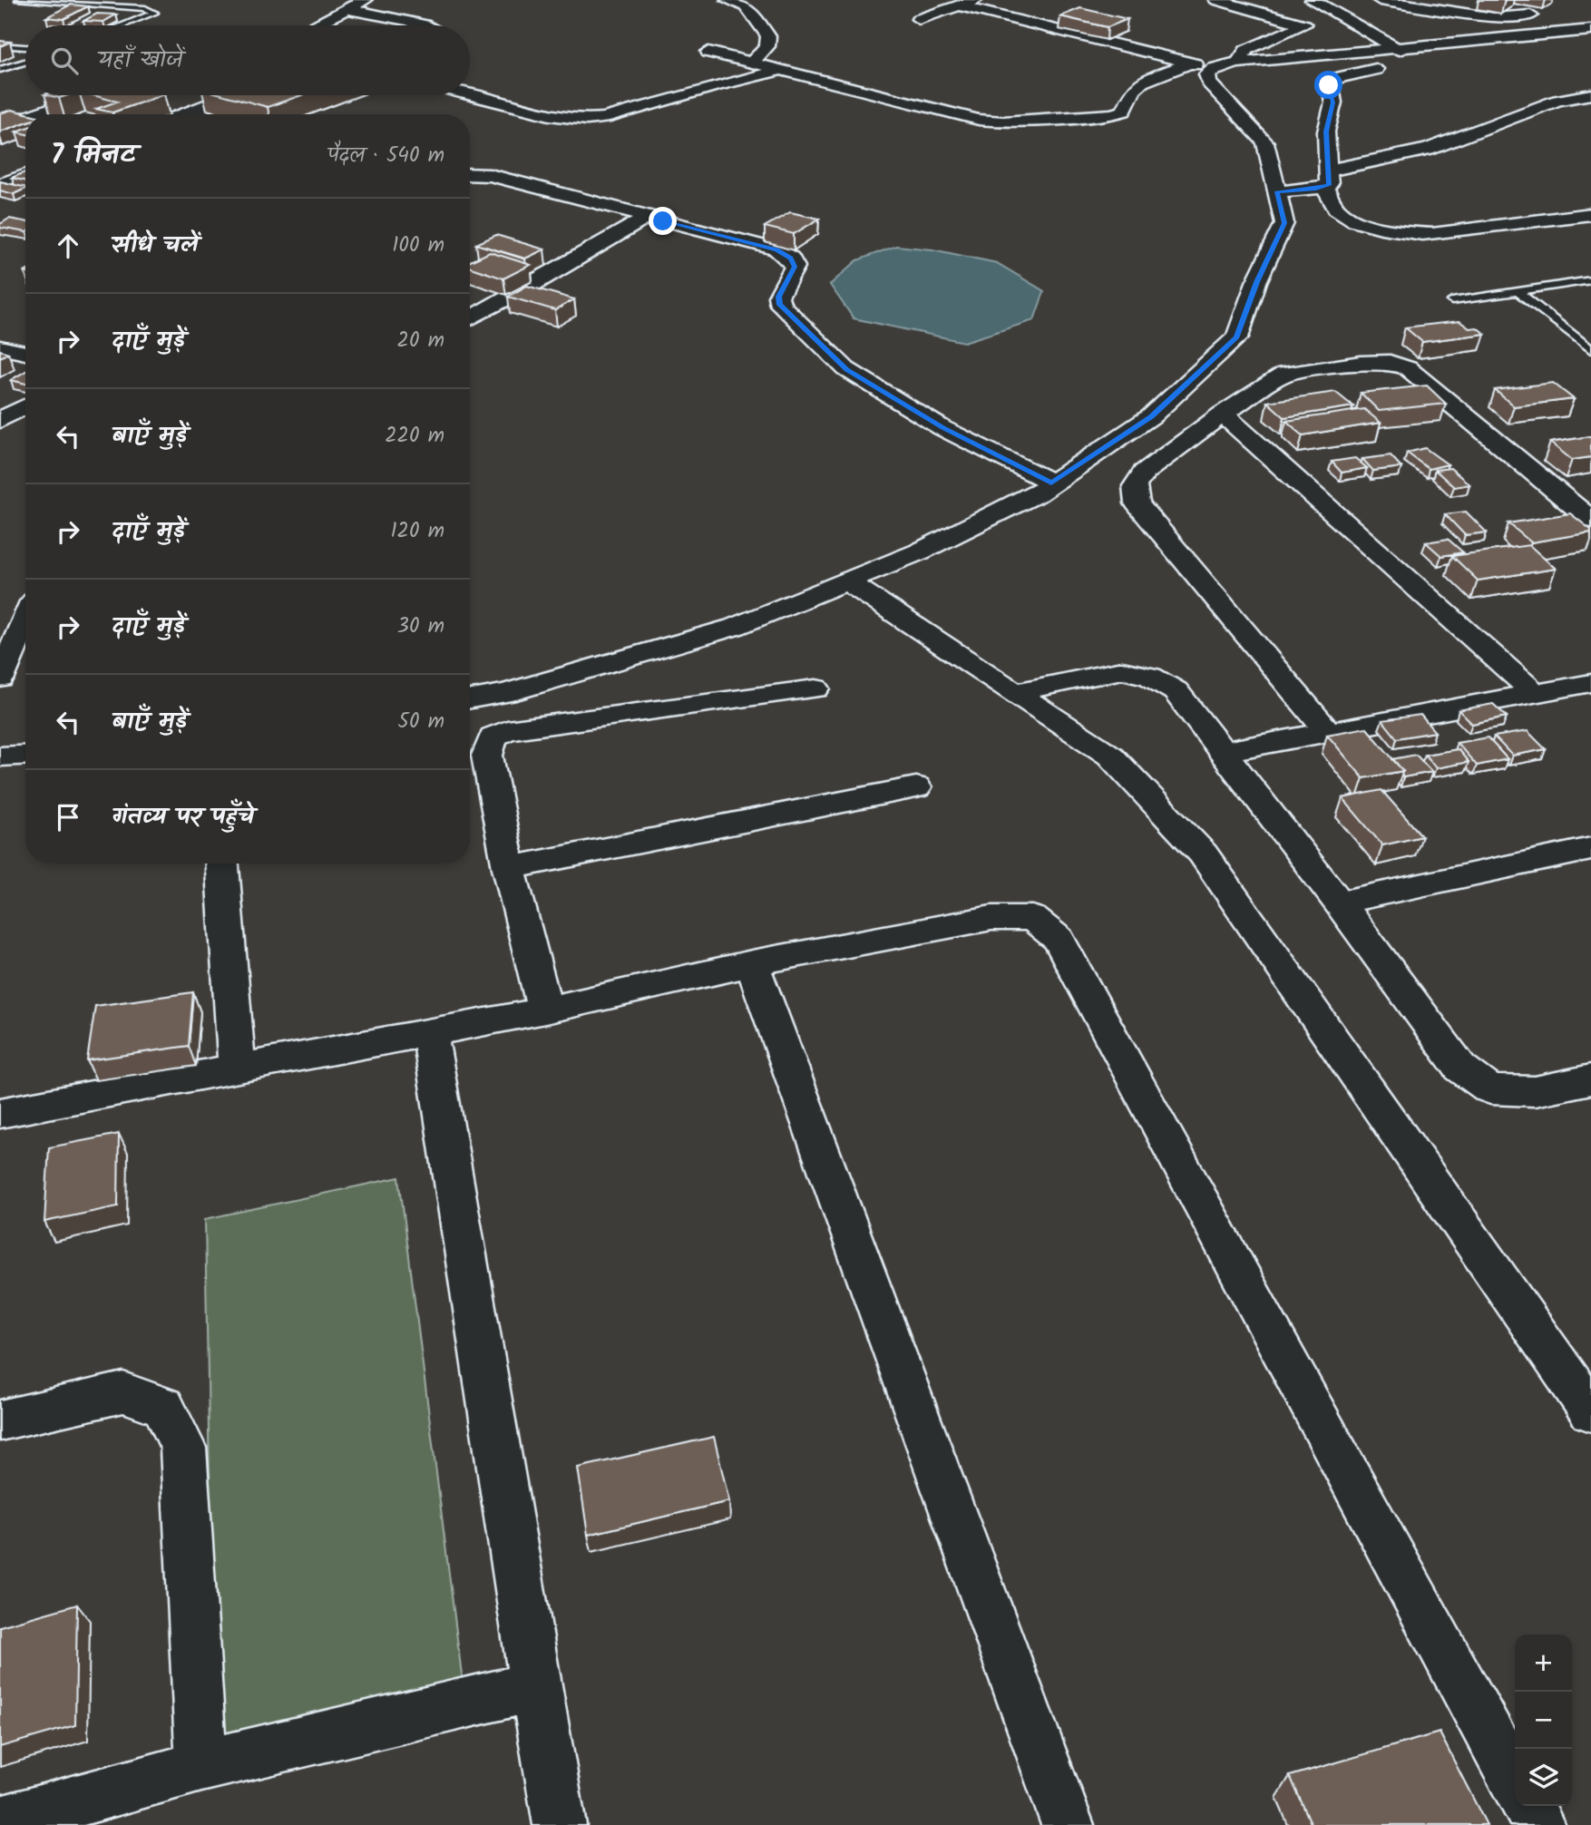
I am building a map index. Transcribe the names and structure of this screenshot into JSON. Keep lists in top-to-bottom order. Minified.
{"page":{"search":"यहाँ खोजें","heading":["7 मिनट","पैदल · 540 m"],"list":[["सीधे चलें","100 m"],["दाएँ मुड़ें","20 m"],["बाएँ मुड़ें","220 m"],["दाएँ मुड़ें","120 m"],["दाएँ मुड़ें","30 m"],["बाएँ मुड़ें","50 m"],"गंतव्य पर पहुँचे"],"map_buttons":["+","−"]}}
